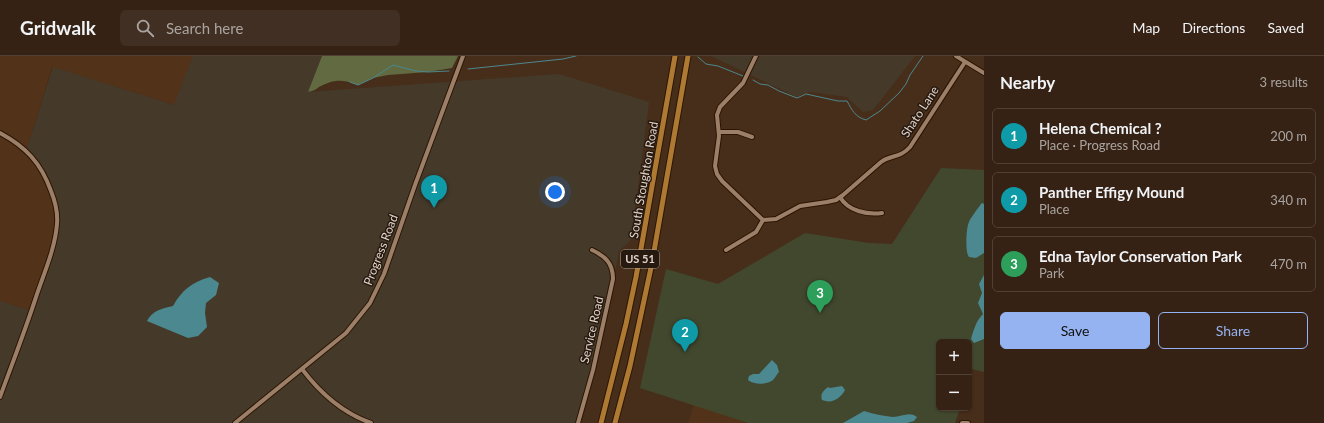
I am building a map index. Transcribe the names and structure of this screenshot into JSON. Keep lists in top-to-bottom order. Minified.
{"streets":{"main road":["South Stoughton Road","US 51"],"street":["Shato Lane","Progress Road","Service Road"]},"page":{"header":"Gridwalk","search":"Search here","nav":["Map","Directions","Saved"],"heading":["Nearby","3 results"],"list":[{"mark":"1","name":"Helena Chemical ?","note":"Place · Progress Road","value":"200 m"},{"mark":"2","name":"Panther Effigy Mound","note":"Place","value":"340 m"},{"mark":"3","name":"Edna Taylor Conservation Park","note":"Park","value":"470 m"}],"pins":["1","3","2"],"buttons":["Save","Share"],"map_buttons":["+","−"]}}
